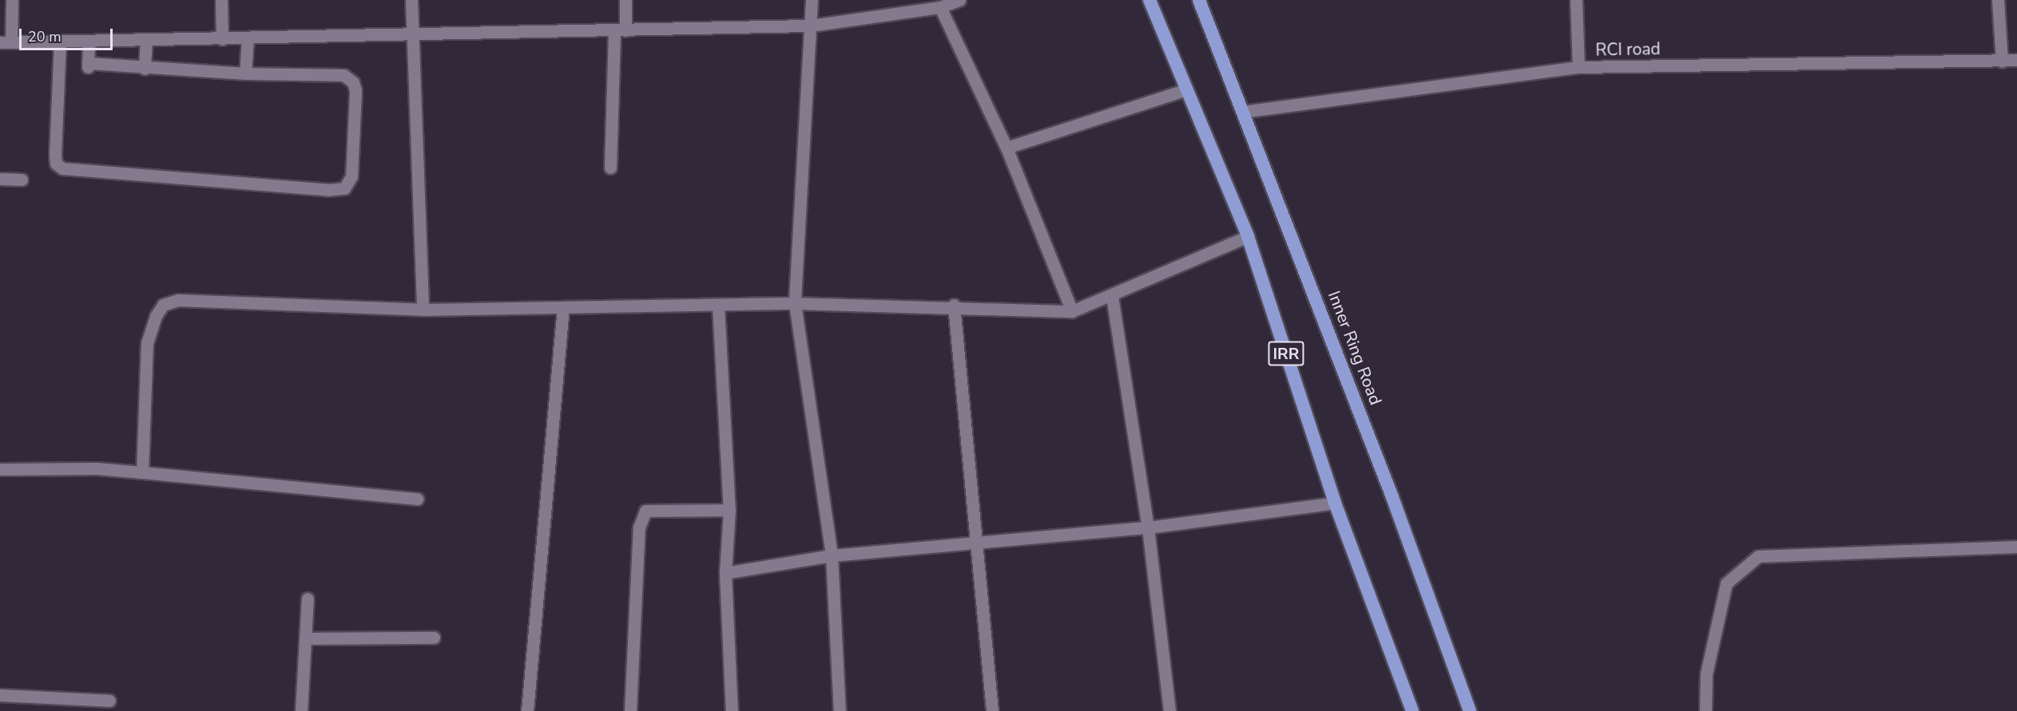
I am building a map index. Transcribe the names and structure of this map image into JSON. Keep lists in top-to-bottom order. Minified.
{"streets":{"highway":["Inner Ring Road","IRR"],"street":["RCI road"]},"crossings":[["RCI road","Inner Ring Road"]],"scale_bar":"20 m"}
